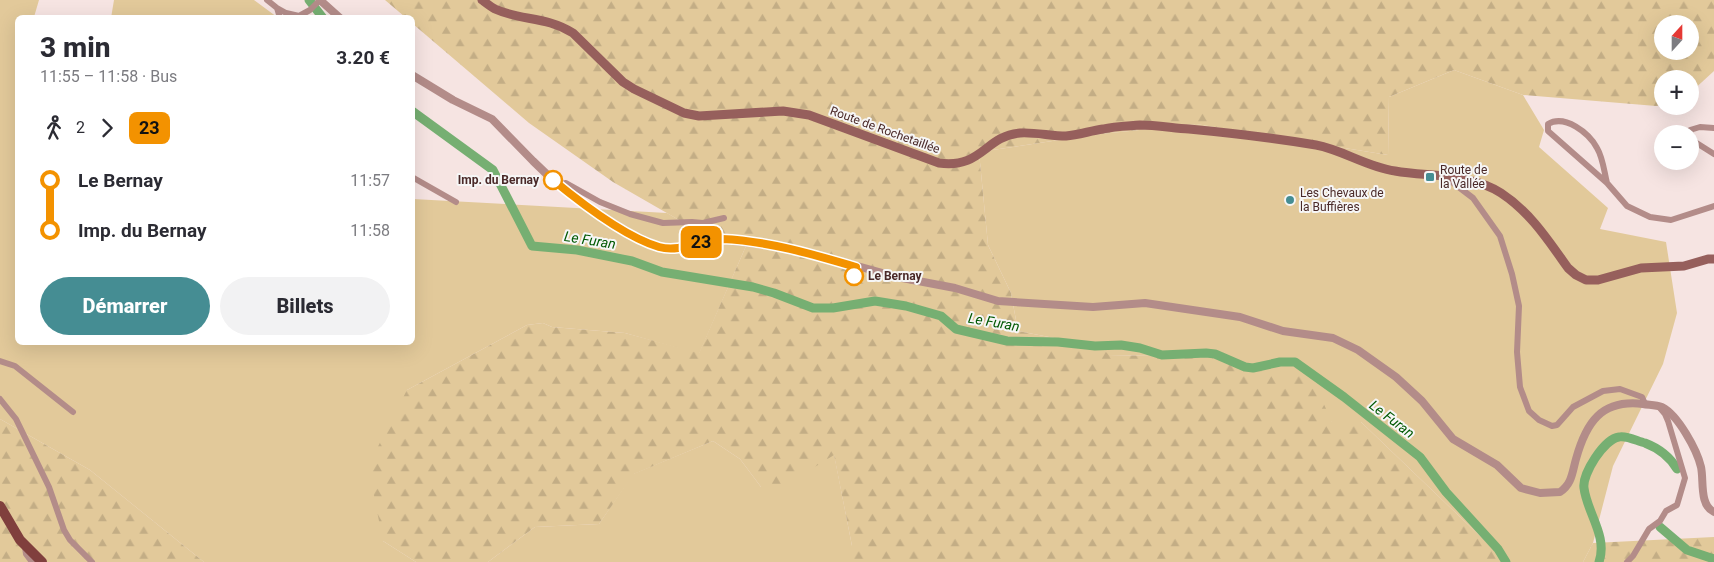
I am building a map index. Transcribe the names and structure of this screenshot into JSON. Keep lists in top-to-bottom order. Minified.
{"streets":{"main road":["Route de Rochetaillée"]},"water":["Le Furan"],"places":{"transit":["Route de la Vallée"],"other":["Imp. du Bernay","Les Chevaux de la Buffières","Le Bernay"]},"lines":["bus line 23"],"north":"top","page":{"on_map":"23","map_buttons":["+","−"],"heading":["3 min","11:55 – 11:58 · Bus","3.20 €"],"legs":["2","23"],"list":[{"name":"Le Bernay","value":"11:57"},{"name":"Imp. du Bernay","value":"11:58"}],"buttons":["Démarrer","Billets"]}}
